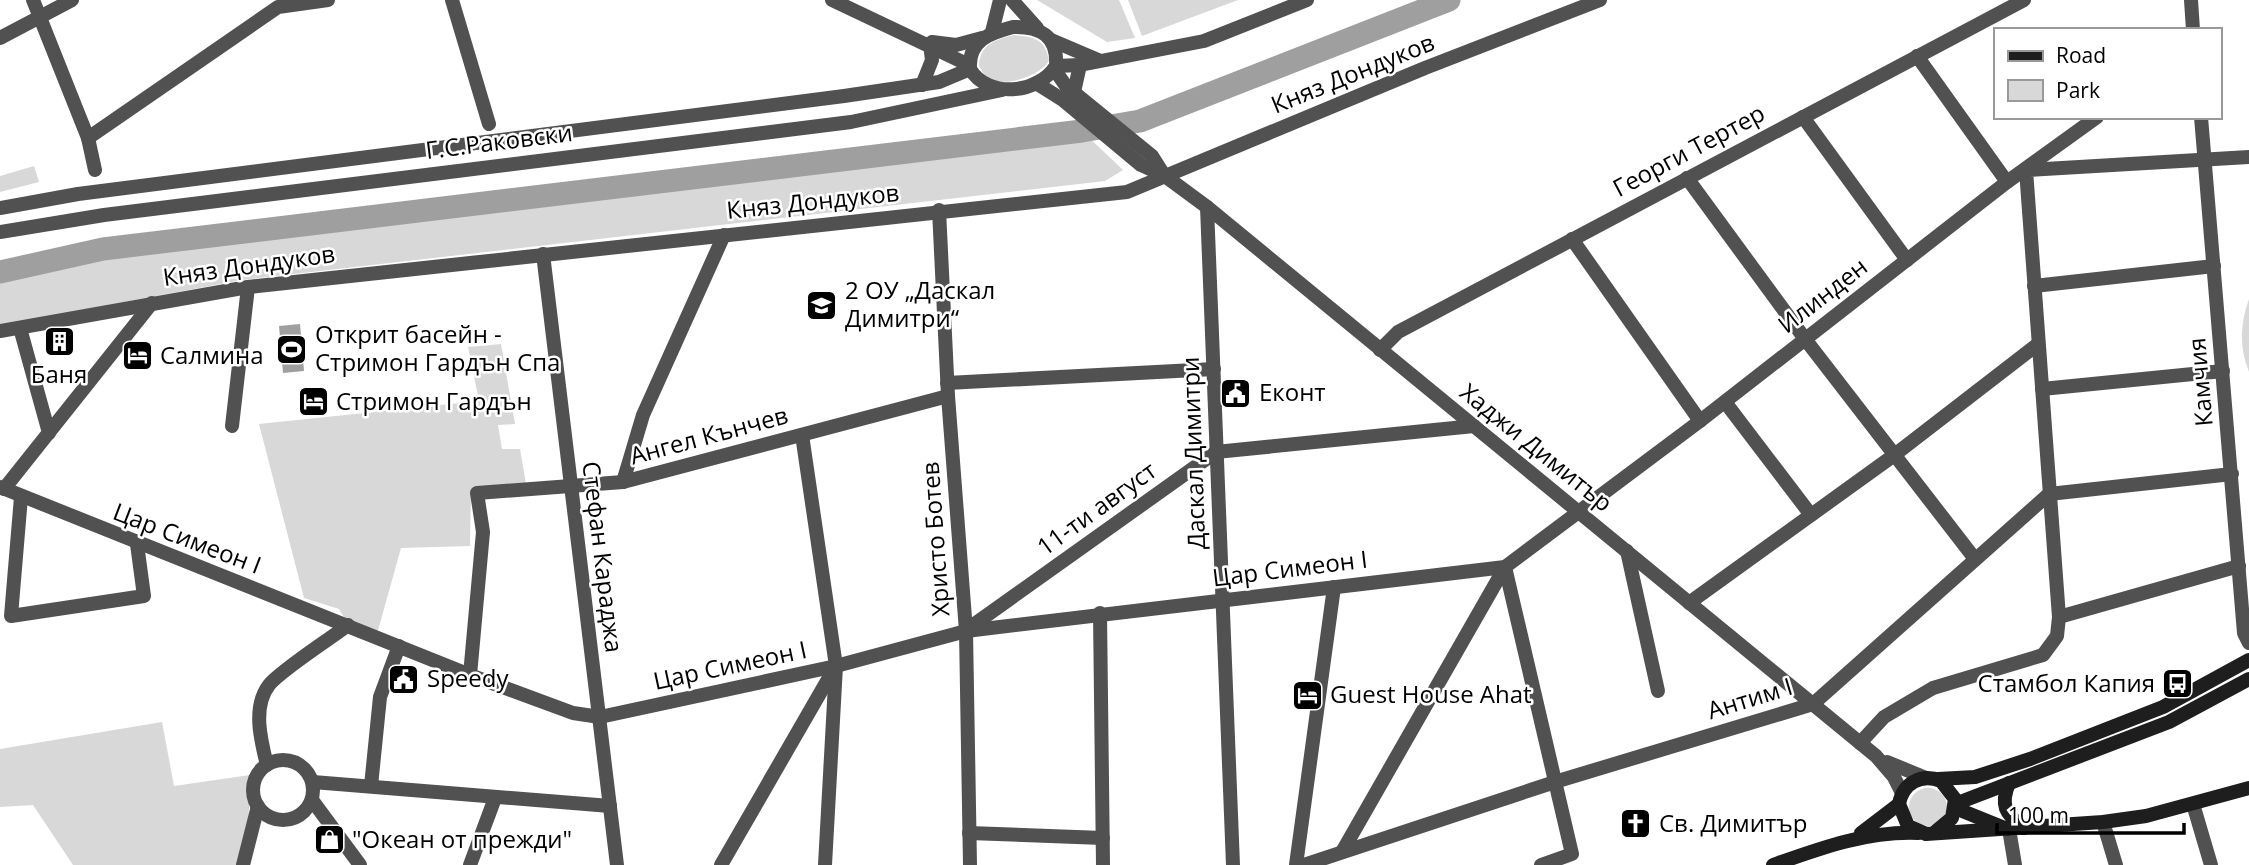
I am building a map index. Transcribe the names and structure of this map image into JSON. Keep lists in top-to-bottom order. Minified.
{"streets":{"street":["Княз Дондуков","Г.С.Раковски","Георги Тертер","Илинден","Камчия","Ангел Кънчев","Хаджи Димитър","Даскал Димитри","11-ти август","Цар Симеон I","Христо Ботев","Стефан Караджа","Антим I"]},"crossings":[["Княз Дондуков","Хаджи Димитър"],["Княз Дондуков","Христо Ботев"],["Княз Дондуков","Стефан Караджа"],["Георги Тертер","Хаджи Димитър"],["Илинден","Хаджи Димитър"],["Илинден","Цар Симеон I"],["Ангел Кънчев","Даскал Димитри"],["Ангел Кънчев","Цар Симеон I"],["Ангел Кънчев","Христо Ботев"],["Ангел Кънчев","Стефан Караджа"],["Хаджи Димитър","Даскал Димитри"],["Хаджи Димитър","11-ти август"],["Хаджи Димитър","Антим I"],["Даскал Димитри","11-ти август"],["Даскал Димитри","Цар Симеон I"],["11-ти август","Цар Симеон I"],["11-ти август","Христо Ботев"],["Цар Симеон I","Христо Ботев"],["Цар Симеон I","Стефан Караджа"]],"places":{"school or university":["2 ОУ „Даскал Димитри“"],"building":["Баня"],"sports":["Открит басейн - Стримон Гардън Спа"],"hotel":["Салмина","Стримон Гардън","Guest House Ahat"],"public building":["Еконт","Speedy"],"bus stop":["Стамбол Капия"],"church":["Св. Димитър"],"shop":["\"Океан от прежди\""]},"legend":["Road","Park"],"scale_bar":"100 m"}
